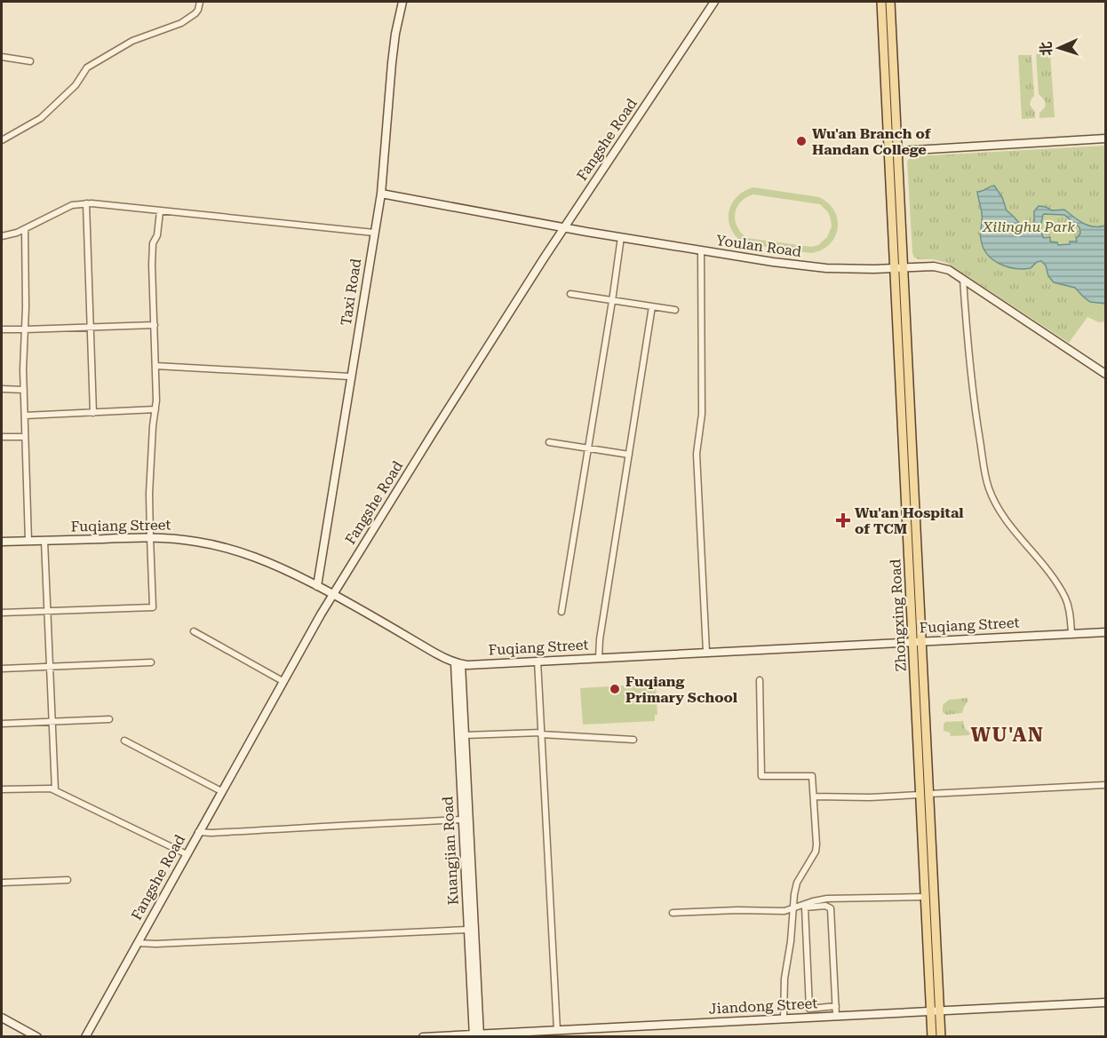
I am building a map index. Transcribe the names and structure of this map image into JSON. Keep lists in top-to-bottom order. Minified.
{"streets":{"main road":["Zhongxing Road"],"street":["Fangshe Road","Youlan Road","Taxi Road","Fuqiang Street","Kuangjian Road","Jiandong Street"]},"crossings":[["Fangshe Road","Youlan Road"],["Fangshe Road","Fuqiang Street"],["Youlan Road","Taxi Road"],["Youlan Road","Zhongxing Road"],["Taxi Road","Fuqiang Street"],["Fuqiang Street","Zhongxing Road"],["Fuqiang Street","Kuangjian Road"],["Zhongxing Road","Jiandong Street"],["Kuangjian Road","Jiandong Street"]],"districts":["WU'AN"],"parks":["Xilinghu Park"],"places":{"other":["Wu'an Branch of Handan College","Fuqiang Primary School"],"health":["Wu'an Hospital of TCM"]},"north":"left"}
